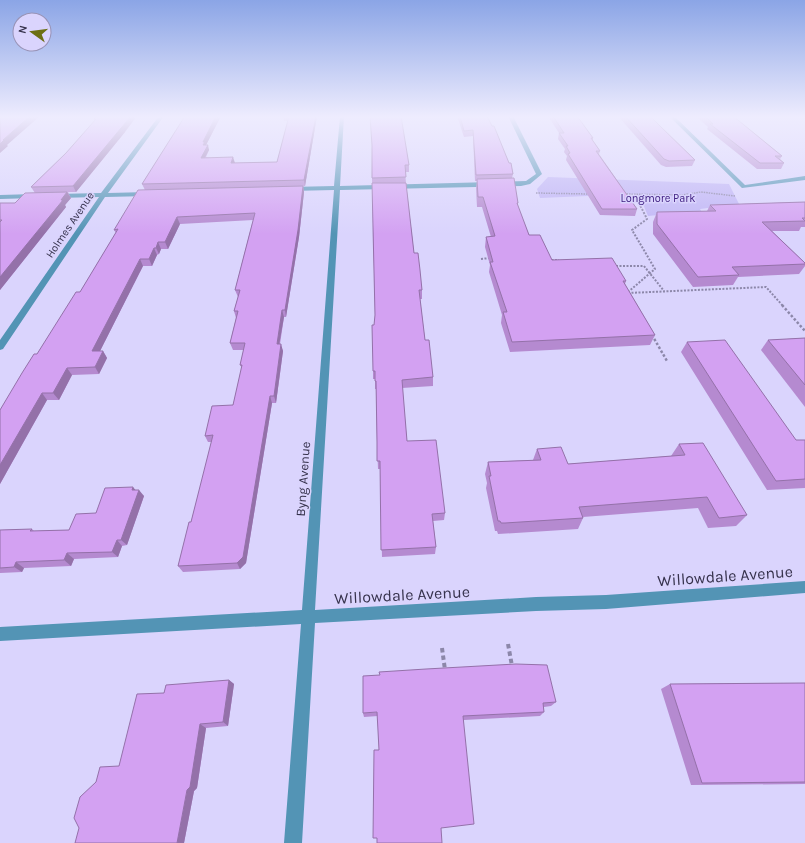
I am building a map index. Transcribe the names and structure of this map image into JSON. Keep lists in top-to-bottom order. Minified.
{"streets":{"street":["Holmes Avenue","Byng Avenue","Willowdale Avenue"]},"crossings":[["Byng Avenue","Willowdale Avenue"]],"parks":["Longmore Park"],"north":"left"}
